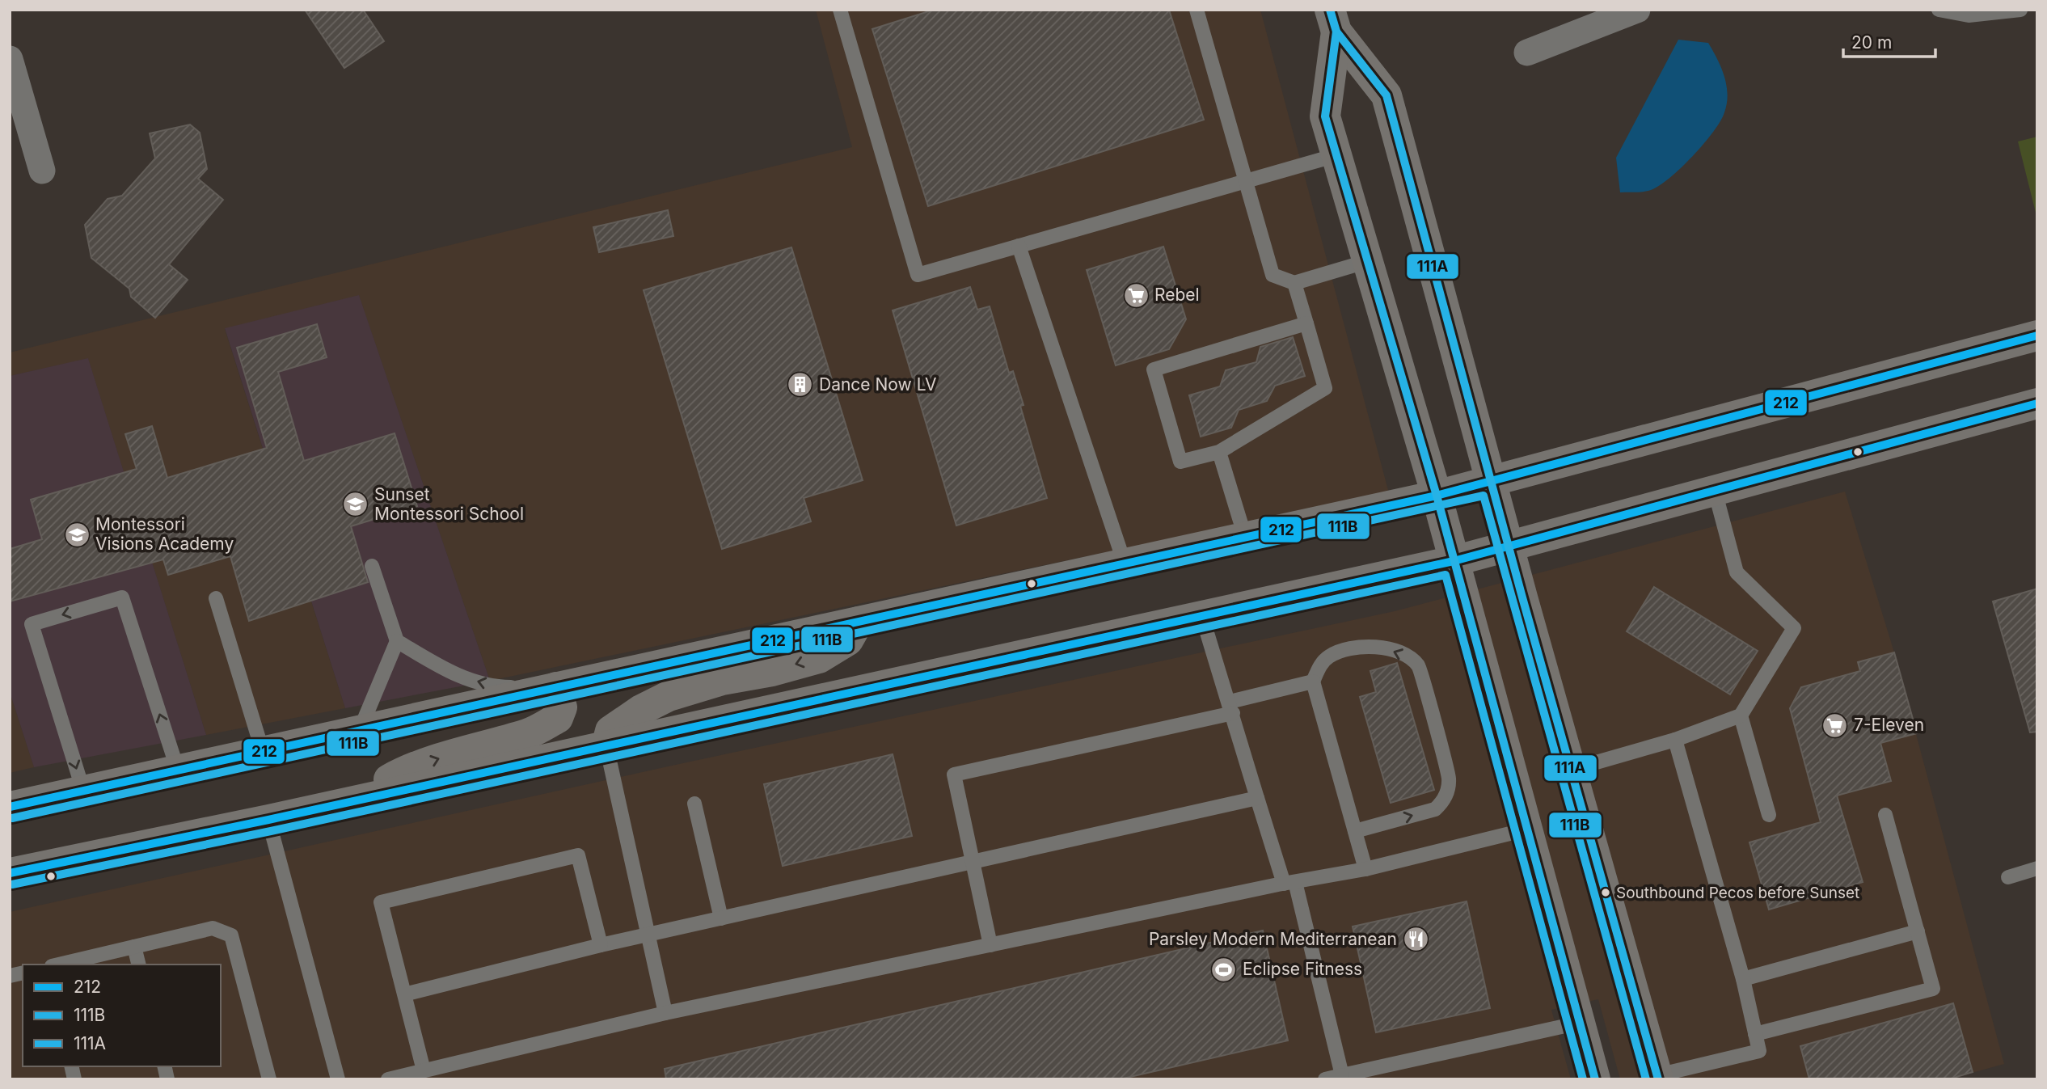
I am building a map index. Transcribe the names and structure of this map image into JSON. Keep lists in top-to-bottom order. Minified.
{"places":{"supermarket":["Rebel","7-Eleven"],"building":["Dance Now LV"],"school or university":["Sunset Montessori School","Montessori Visions Academy"],"other":["Southbound Pecos before Sunset"],"restaurant":["Parsley Modern Mediterranean"],"sports":["Eclipse Fitness"]},"lines":["transit line 111A","transit line 212","transit line 111B"],"legend":["212","111B","111A"],"scale_bar":"20 m"}
